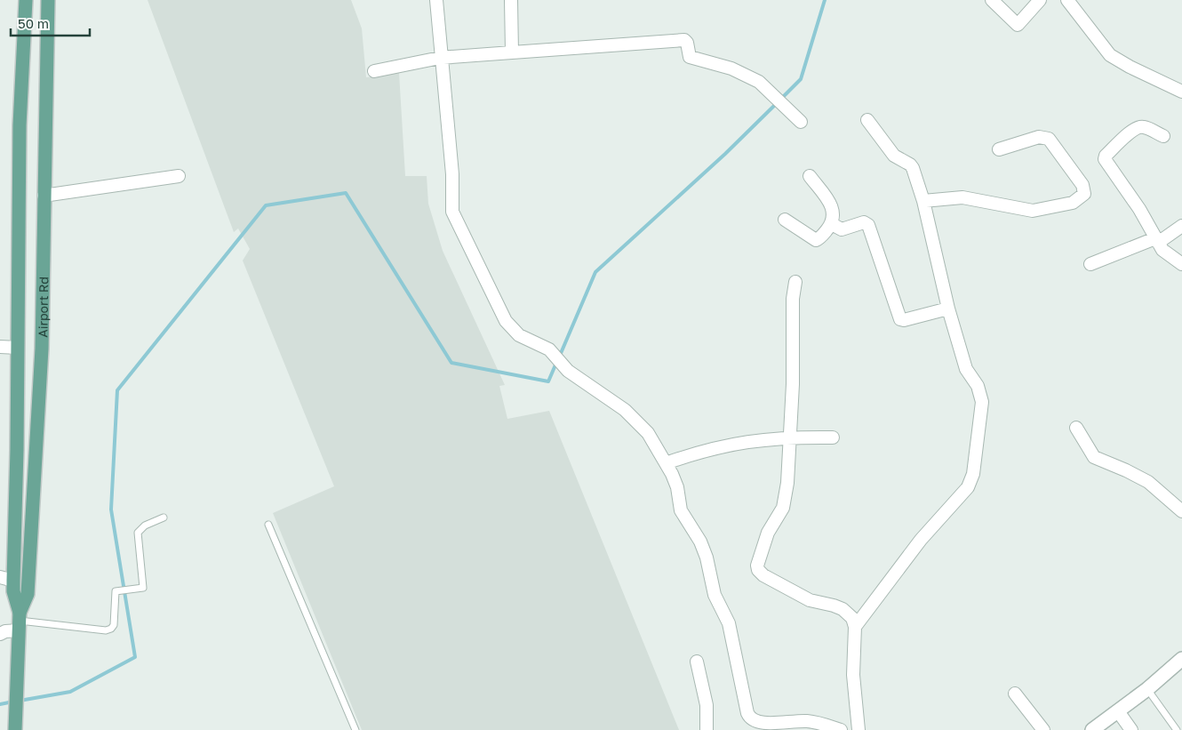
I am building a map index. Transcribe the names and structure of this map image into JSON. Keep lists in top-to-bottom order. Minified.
{"streets":{"main road":["Airport Rd"]},"scale_bar":"50 m"}
